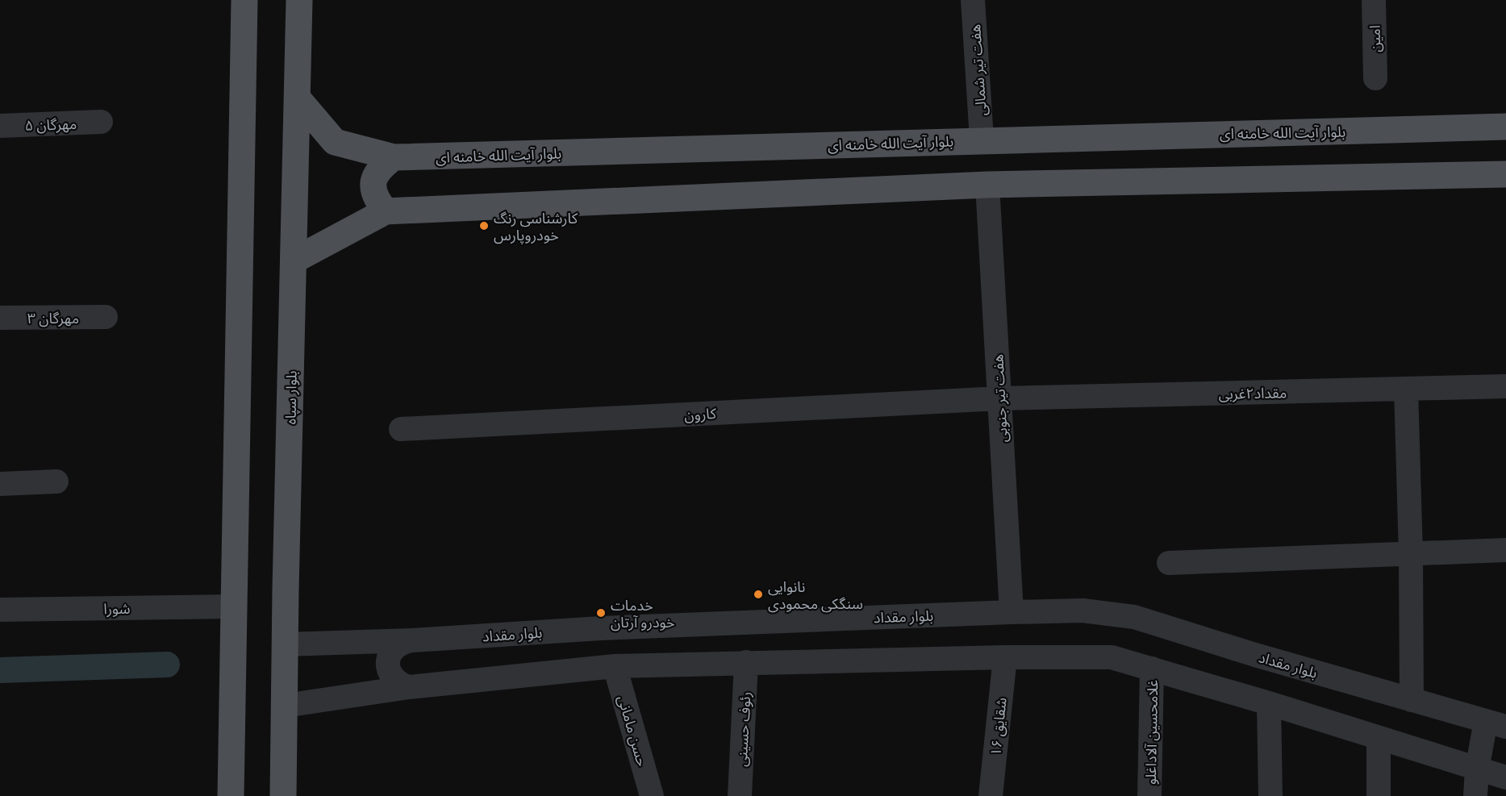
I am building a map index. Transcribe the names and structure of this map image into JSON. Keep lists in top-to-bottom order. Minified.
{"streets":{"main road":["بلوار آیت الله خامنه ای","بلوار سپاه"],"street":["امین","هفت تیر شمالی","مهرگان ۵","مهرگان ۳","مقداد۲غربی","هفت تیر جنوبی","کارون","شورا","بلوار مقداد","شقایق ۱۶","رئوف حسینی","حسن مامانی","غلامحسین آلاداغلو"]},"crossings":[["هفت تیر شمالی","بلوار آیت الله خامنه ای"],["بلوار آیت الله خامنه ای","بلوار سپاه"],["مقداد۲غربی","هفت تیر جنوبی"],["مقداد۲غربی","کارون"],["بلوار سپاه","بلوار مقداد"],["هفت تیر جنوبی","کارون"],["هفت تیر جنوبی","بلوار مقداد"]],"places":["کارشناسی رنگ خودروپارس","نانوایی سنگکی محمودی","خدمات خودرو آرتان"]}
